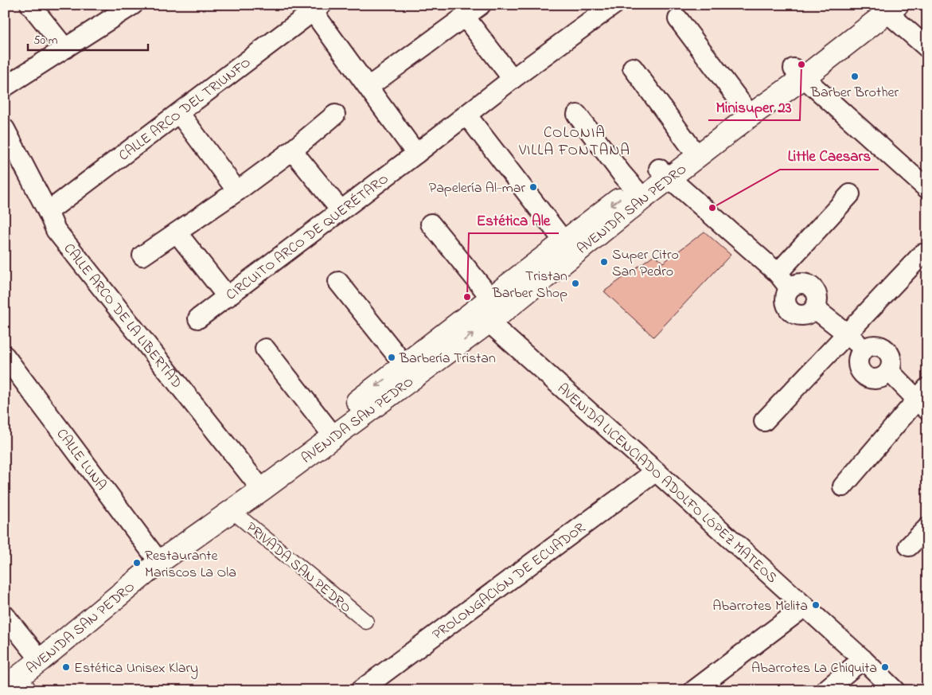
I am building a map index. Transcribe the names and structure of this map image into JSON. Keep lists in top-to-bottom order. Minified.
{"streets":{"main road":["AVENIDA SAN PEDRO"],"street":["CALLE ARCO DEL TRIUNFO","CIRCUITO ARCO DE QUERÉTARO","CALLE ARCO DE LA LIBERTAD","CALLE LUNA","AVENIDA LICENCIADO ADOLFO LÓPEZ MATEOS","PRIVADA SAN PEDRO","PROLONGACIÓN DE ECUADOR"]},"crossings":[["CALLE ARCO DEL TRIUNFO","CALLE ARCO DE LA LIBERTAD"],["AVENIDA SAN PEDRO","CALLE ARCO DE LA LIBERTAD"],["AVENIDA SAN PEDRO","CALLE LUNA"],["AVENIDA SAN PEDRO","AVENIDA LICENCIADO ADOLFO LÓPEZ MATEOS"],["AVENIDA SAN PEDRO","PRIVADA SAN PEDRO"],["AVENIDA LICENCIADO ADOLFO LÓPEZ MATEOS","PROLONGACIÓN DE ECUADOR"]],"districts":["COLONIA VILLA FONTANA"],"places":["Minisuper 23","Barber Brother","Papelería Al-mar","Little Caesars","Super Citro San Pedro","Tristan Barber Shop","Estética Ale","Barbería Tristan","Restaurante Mariscos La Ola","Abarrotes Melita","Estética Unisex Klary","Abarrotes La Chiquita"],"scale_bar":"50 m"}
